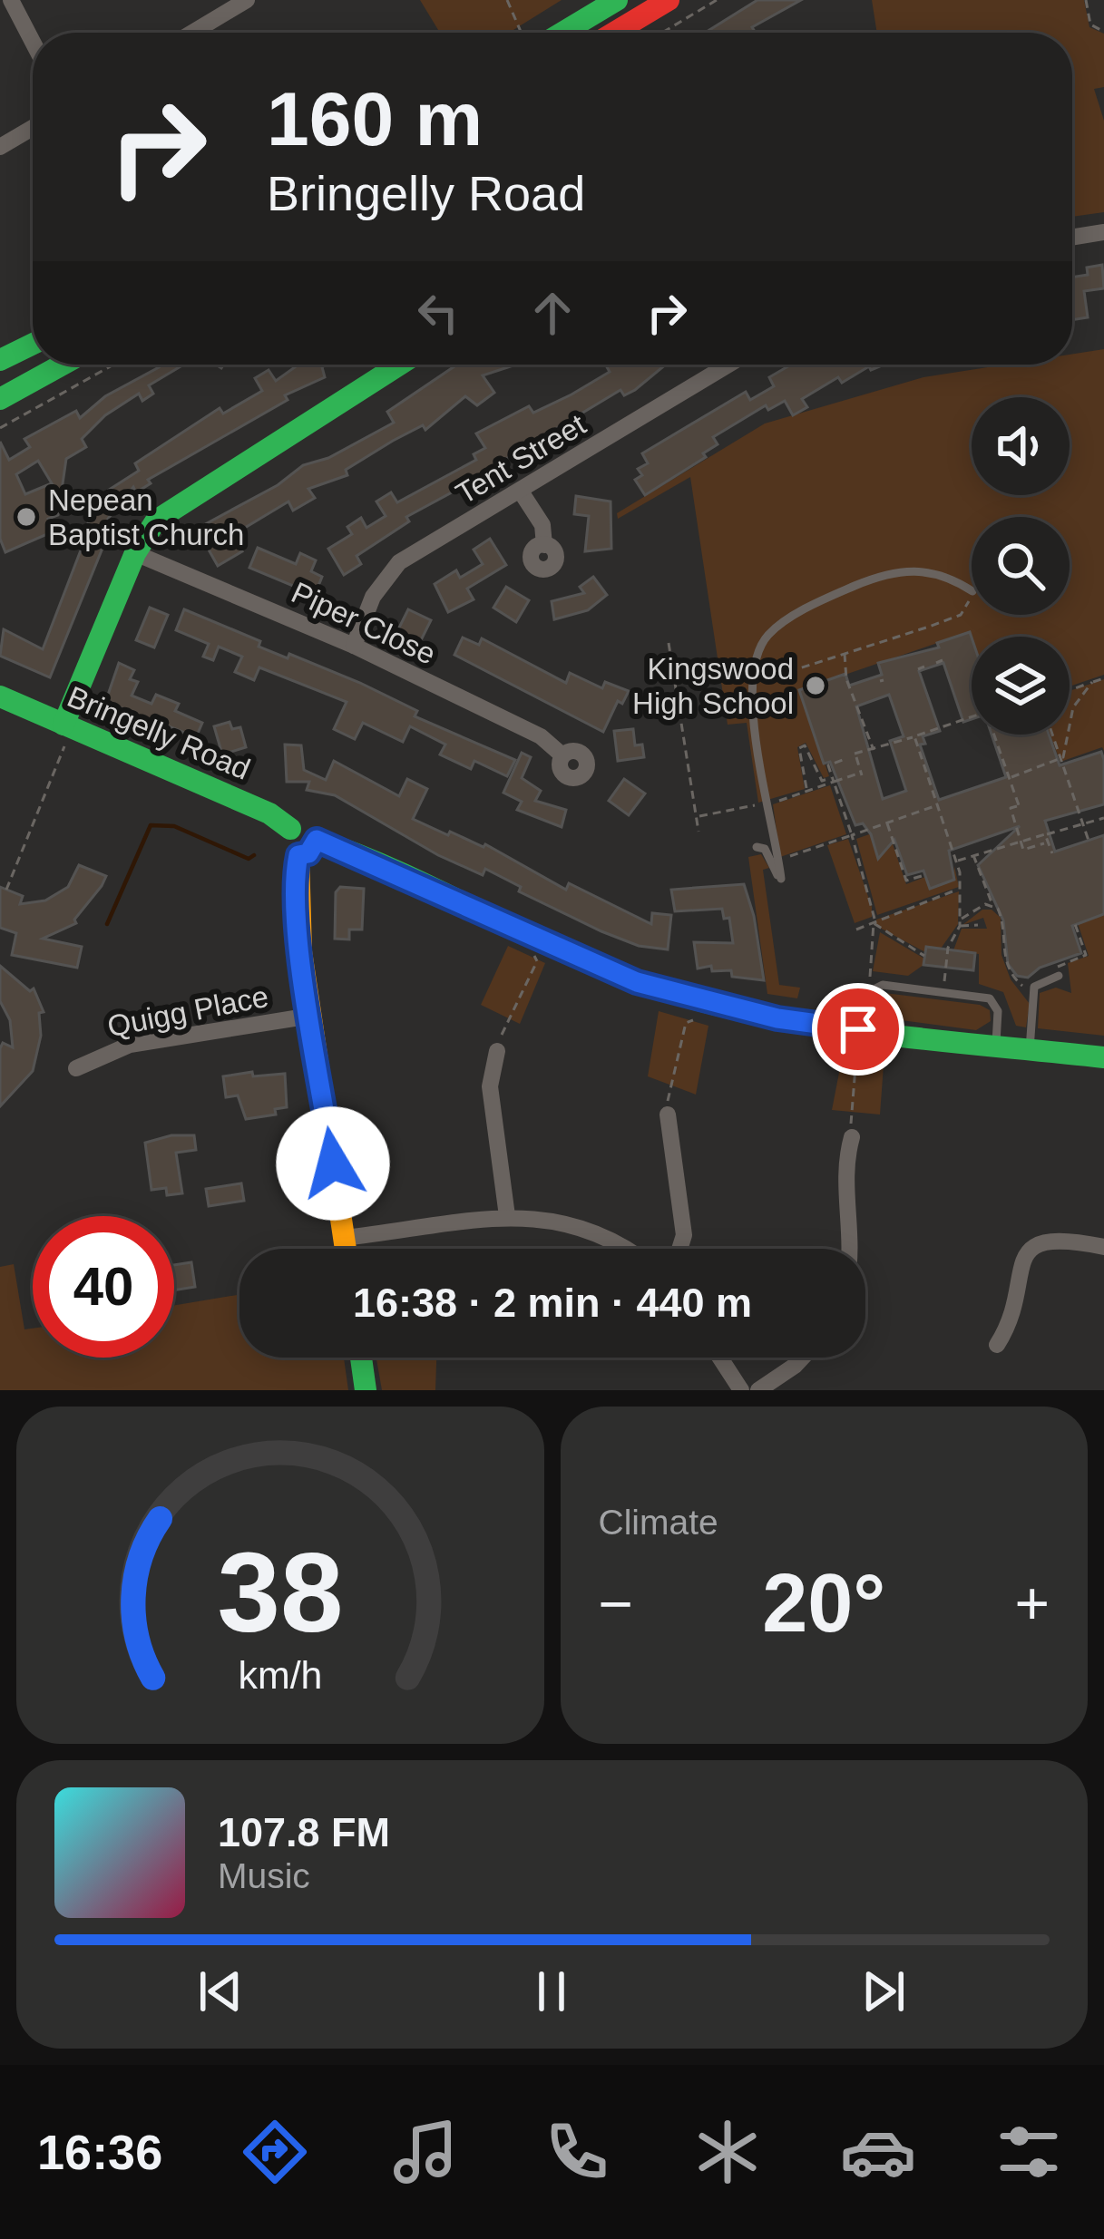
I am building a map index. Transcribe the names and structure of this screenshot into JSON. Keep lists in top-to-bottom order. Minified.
{"streets":{"main road":["Bringelly Road"],"street":["Tent Street","Piper Close","Quigg Place"]},"crossings":[["Tent Street","Piper Close"]],"places":["Nepean Baptist Church","Kingswood High School"],"page":{"turn":["160 m","Bringelly Road"],"limit":"40","trip":"16:38 · 2 min · 440 m","tile":"Climate","heat":["−","20°","+"],"song":["107.8 FM","Music"],"tabs":"16:36","gauge":["38","km/h"]}}
